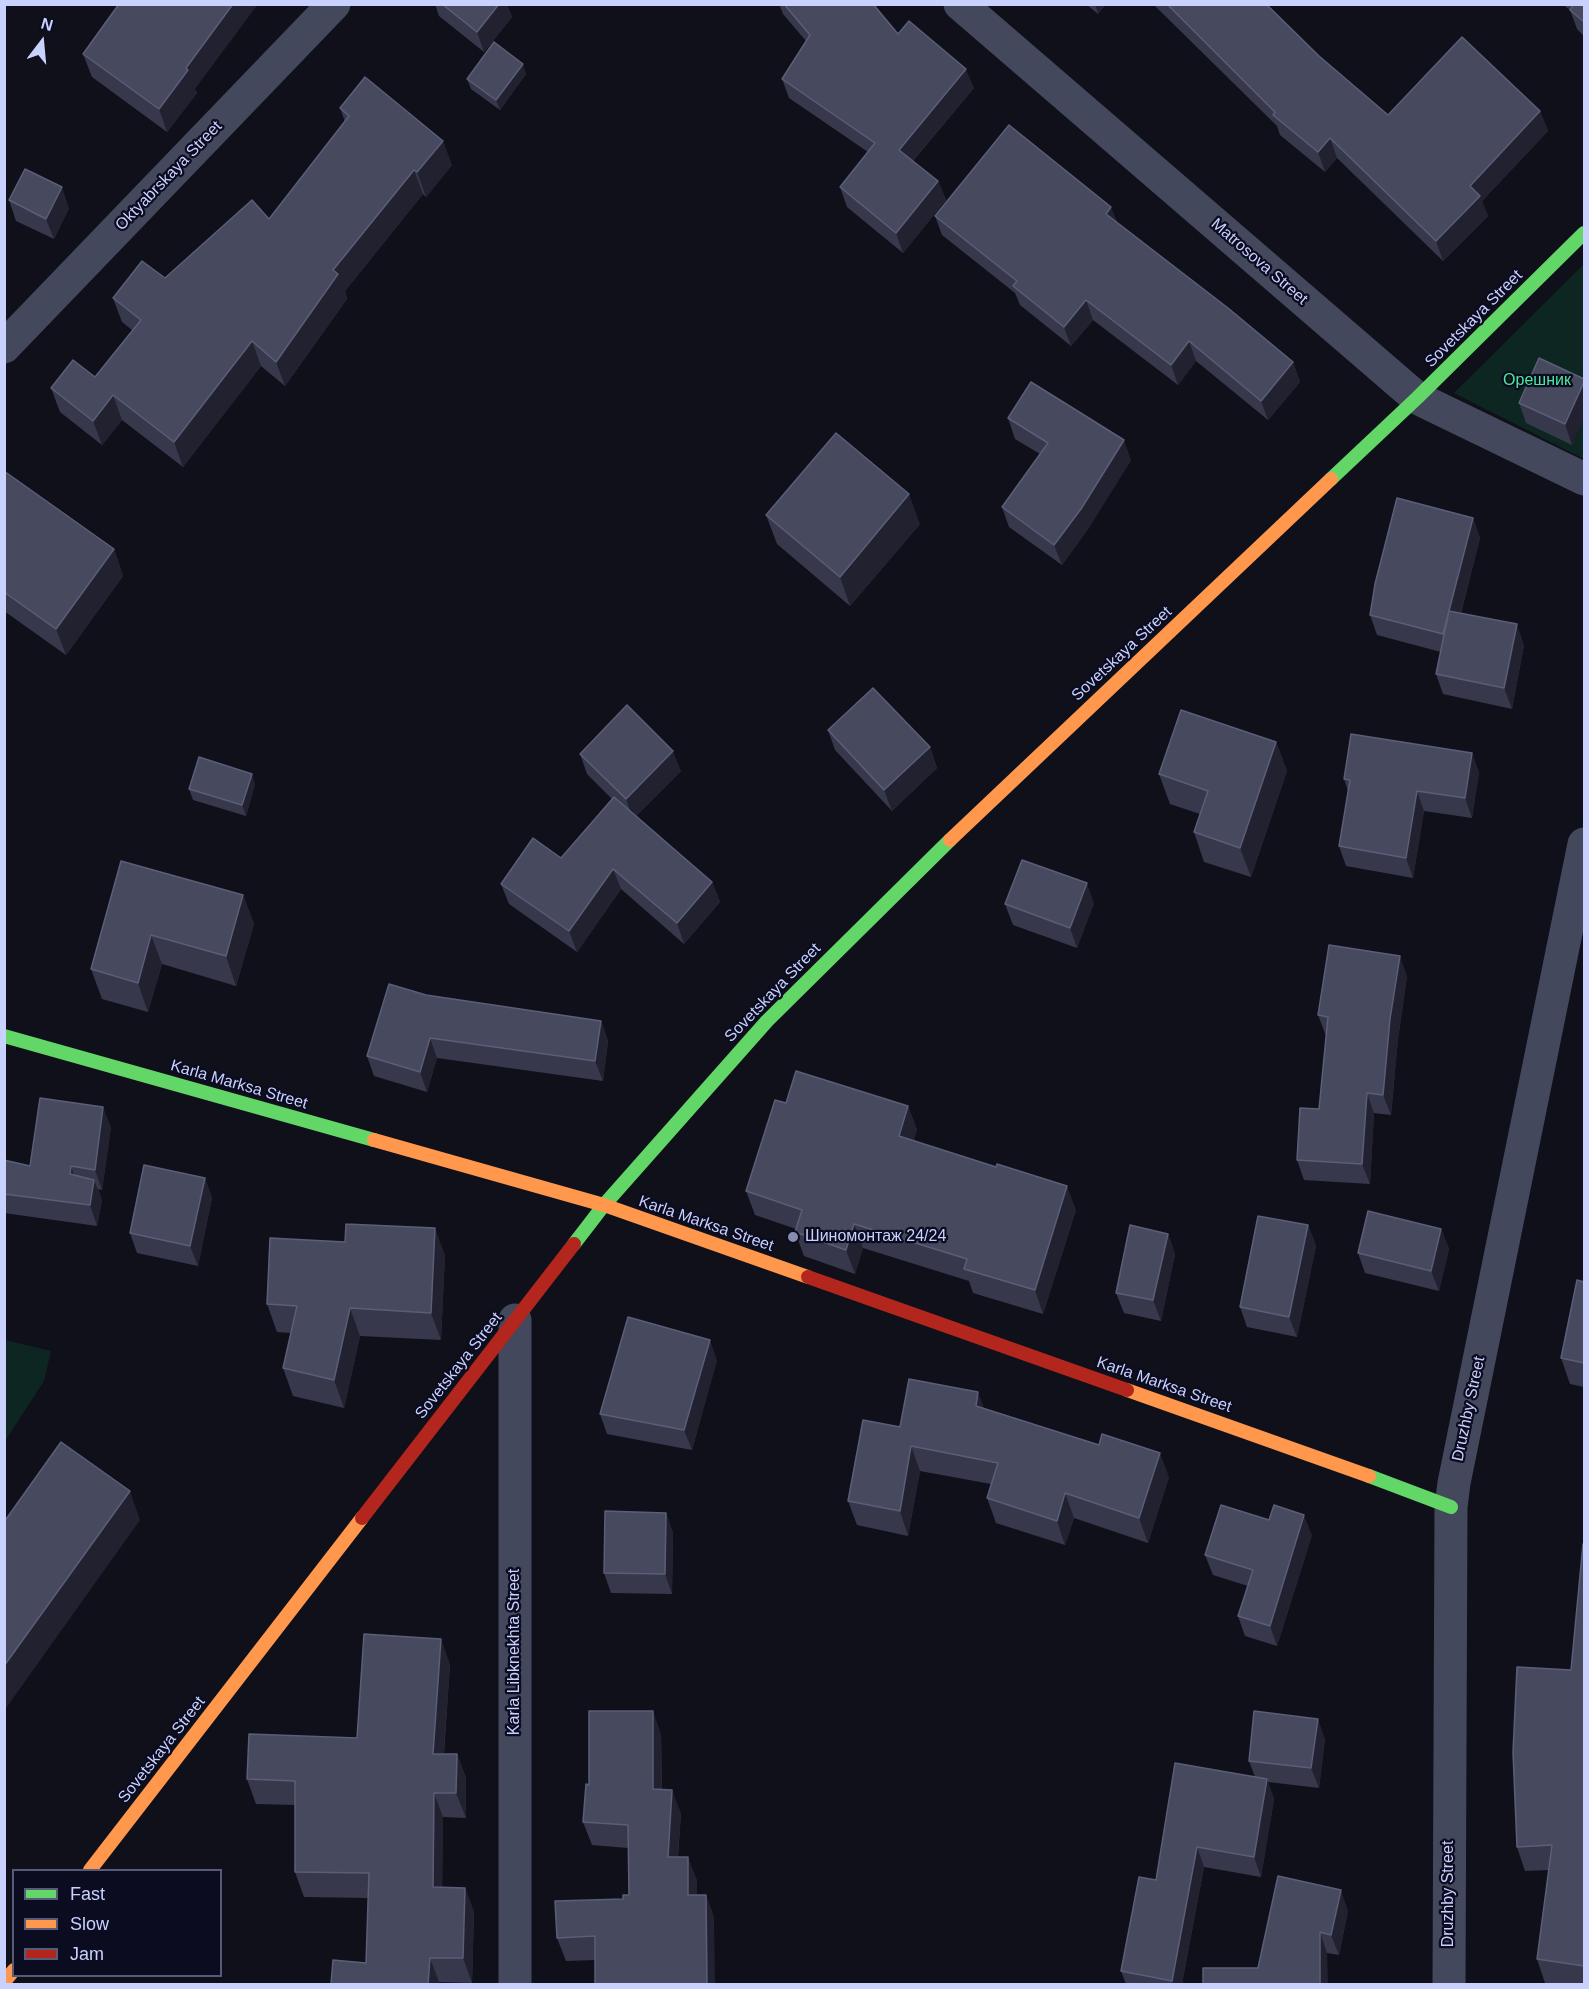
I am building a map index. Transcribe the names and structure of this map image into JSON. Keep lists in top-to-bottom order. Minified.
{"streets":{"street":["Oktyabrskaya Street","Matrosova Street","Sovetskaya Street","Karla Marksa Street","Druzhby Street","Karla Libknekhta Street"]},"crossings":[["Matrosova Street","Sovetskaya Street"],["Sovetskaya Street","Karla Marksa Street"],["Sovetskaya Street","Karla Libknekhta Street"],["Karla Marksa Street","Druzhby Street"]],"parks":["Орешник"],"places":["Шиномонтаж 24/24"],"legend":["Fast","Slow","Jam"],"north":"top"}
